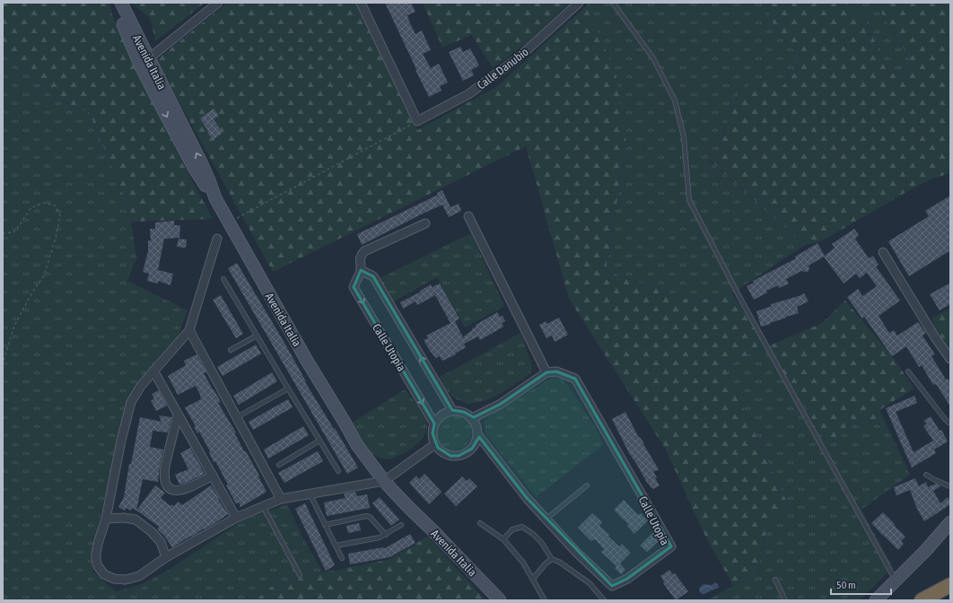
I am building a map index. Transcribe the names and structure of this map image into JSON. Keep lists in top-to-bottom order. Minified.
{"streets":{"street":["Avenida Italia","Calle Danubio","Calle Utopía"]},"scale_bar":"50 m"}
